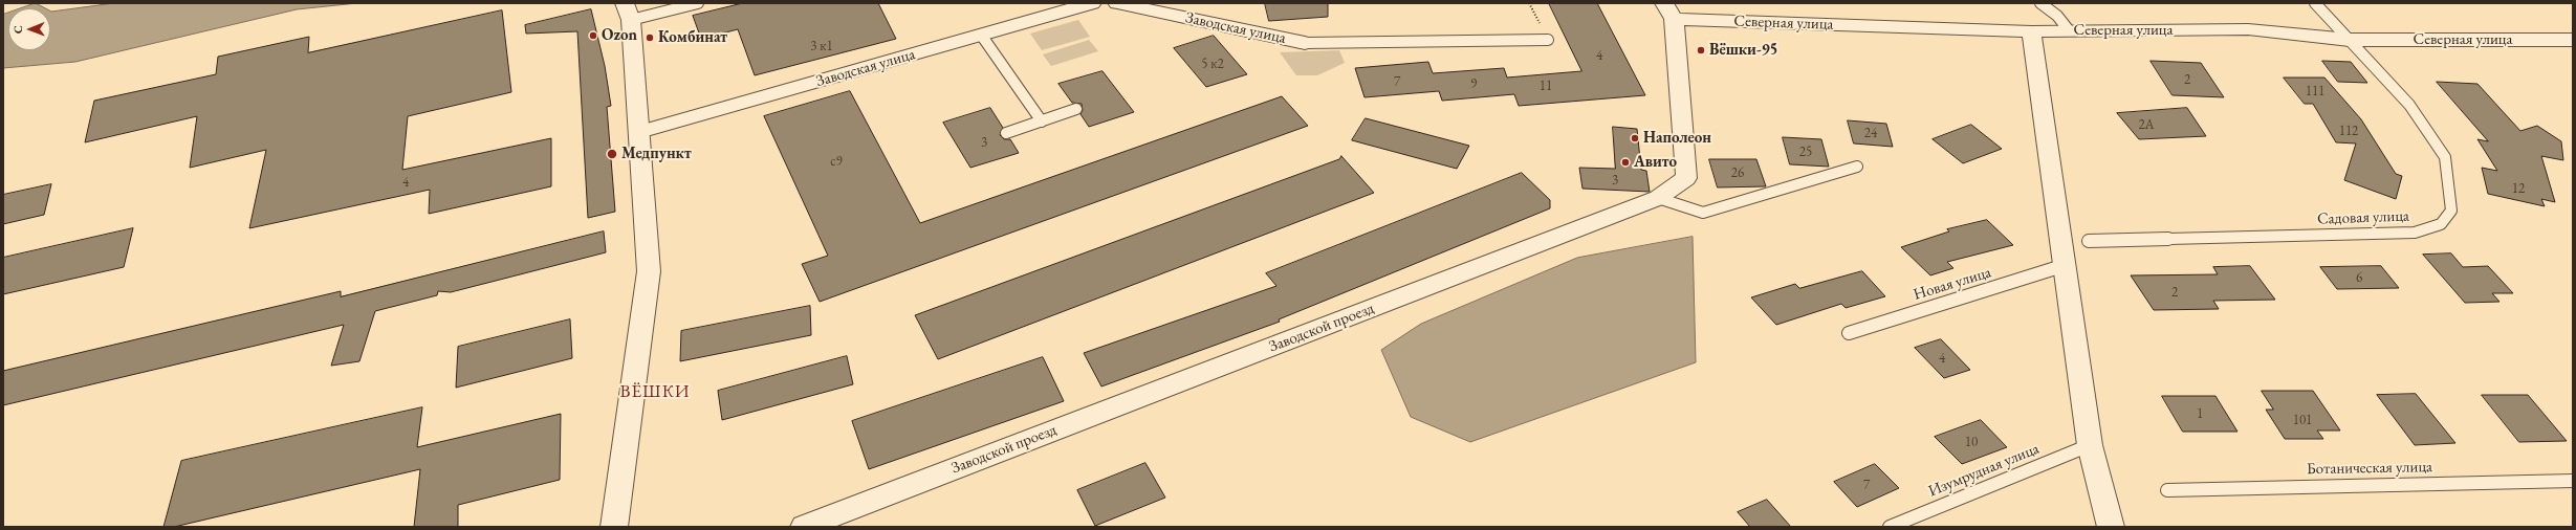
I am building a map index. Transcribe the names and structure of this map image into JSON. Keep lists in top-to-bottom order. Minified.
{"streets":{"street":["Северная улица","Заводская улица","Заводской проезд"],"lane":["Садовая улица","Новая улица","Ботаническая улица","Изумрудная улица"]},"crossings":[["Северная улица","Садовая улица"],["Северная улица","Заводской проезд"]],"districts":["ВЁШКИ"],"places":["Ozon","Комбинат","Вёшки-95","Наполеон","Медпункт","Авито"],"house_numbers":["3 к1","4","5 к2","2","7","9","11","111","2А","112","24","3","25","с9","26","3","4","12","6","2","4","1","101","10","7"],"north":"left"}
